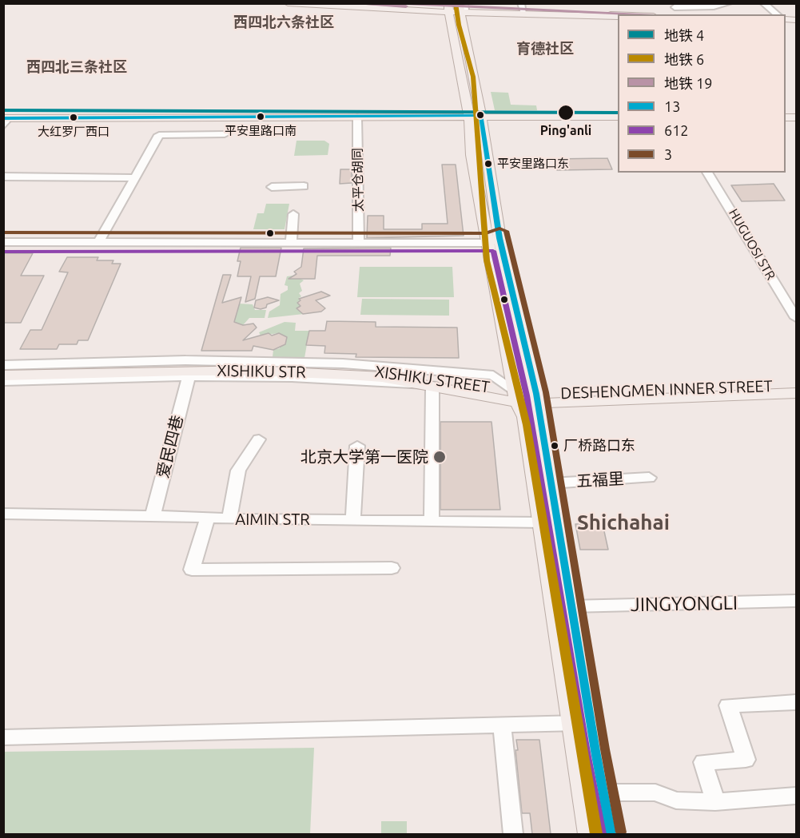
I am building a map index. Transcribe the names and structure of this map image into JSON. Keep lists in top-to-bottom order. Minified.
{"streets":{"main road":["XISHIKU STR","XISHIKU STREET","DESHENGMEN INNER STREET"],"street":["太平仓胡同","HUGUOSI STR","爱民四巷","五福里","AIMIN STR","JINGYONGLI"]},"crossings":[["XISHIKU STR","XISHIKU STREET"],["XISHIKU STREET","爱民四巷"],["爱民四巷","AIMIN STR"]],"districts":["西四北六条社区","育德社区","西四北三条社区","Shichahai"],"places":["Ping'anli","平安里路口南","大红罗厂西口","平安里路口东","厂桥路口东","北京大学第一医院"],"lines":["metro line 6","metro line 19","metro line 4","transit line 13","transit line 3","transit line 612"],"legend":["地铁 4","地铁 6","地铁 19","13","612","3"]}
